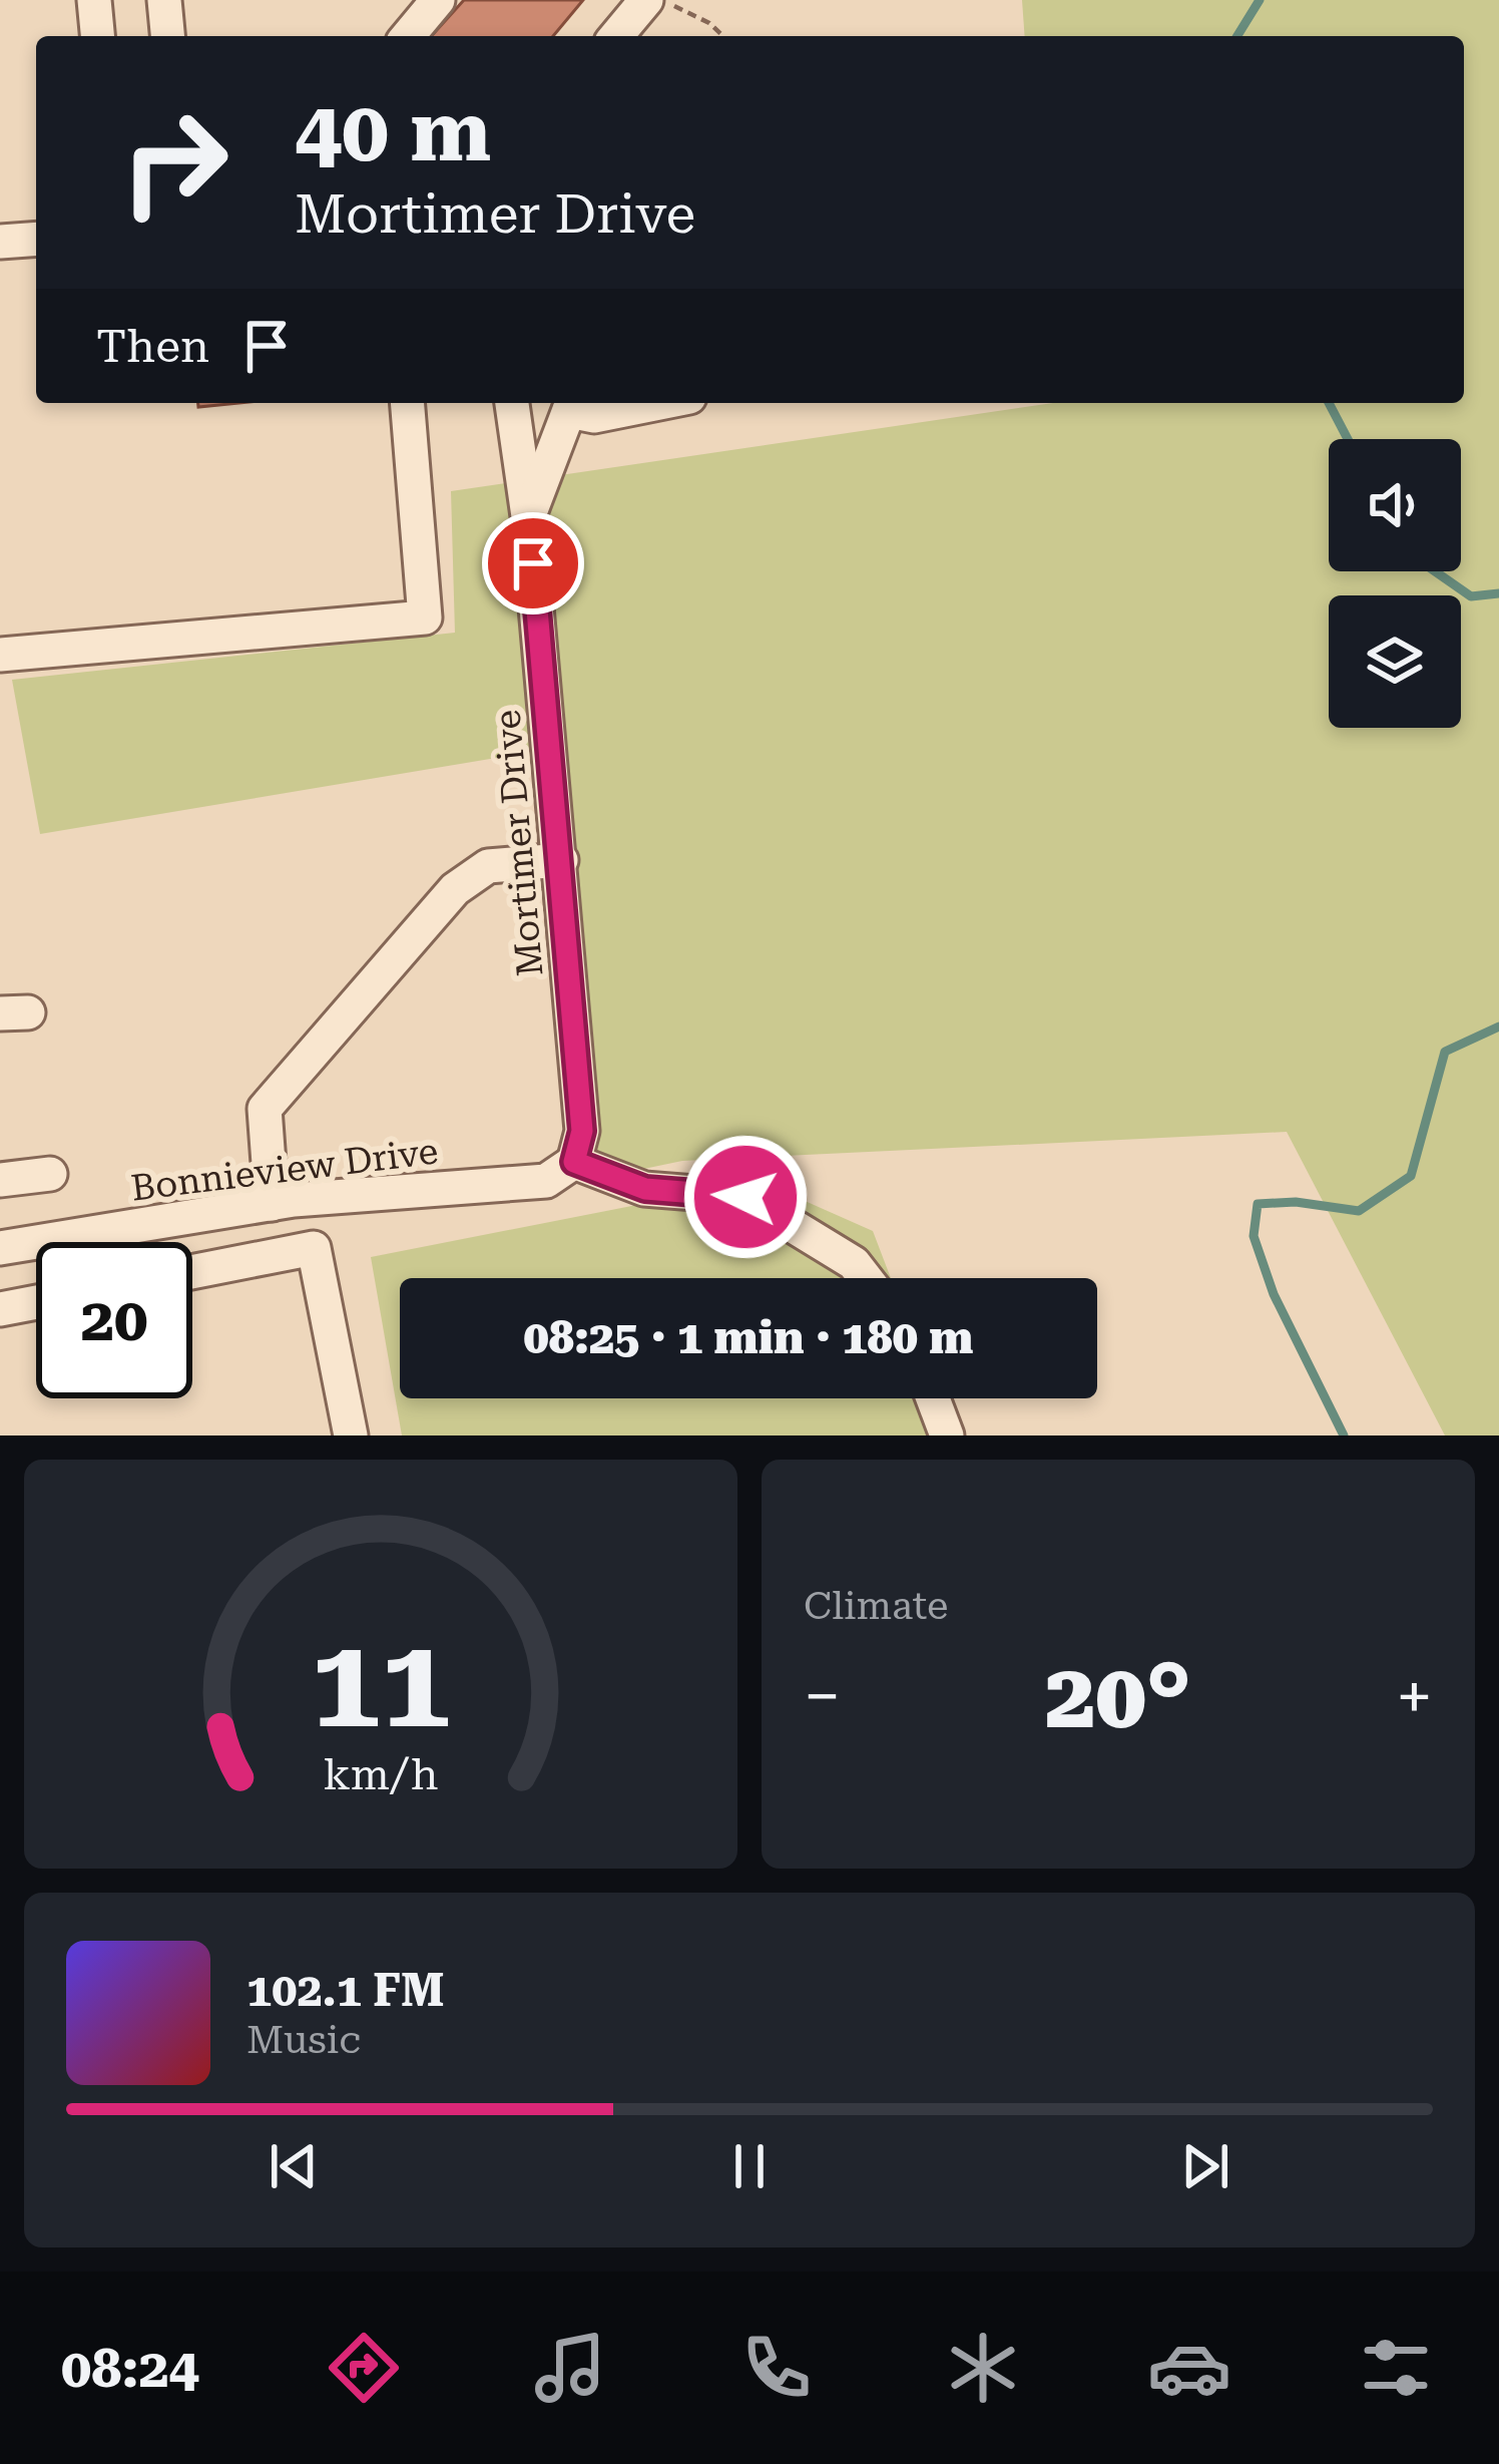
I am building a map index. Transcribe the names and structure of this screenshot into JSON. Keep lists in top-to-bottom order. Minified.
{"streets":{"street":["Mortimer Drive","Bonnieview Drive"]},"crossings":[["Mortimer Drive","Bonnieview Drive"]],"page":{"turn":["40 m","Mortimer Drive"],"then":"Then","limit":"20","trip":"08:25 · 1 min · 180 m","tile":"Climate","heat":["−","20°","+"],"song":["102.1 FM","Music"],"tabs":"08:24","gauge":["11","km/h"]}}
